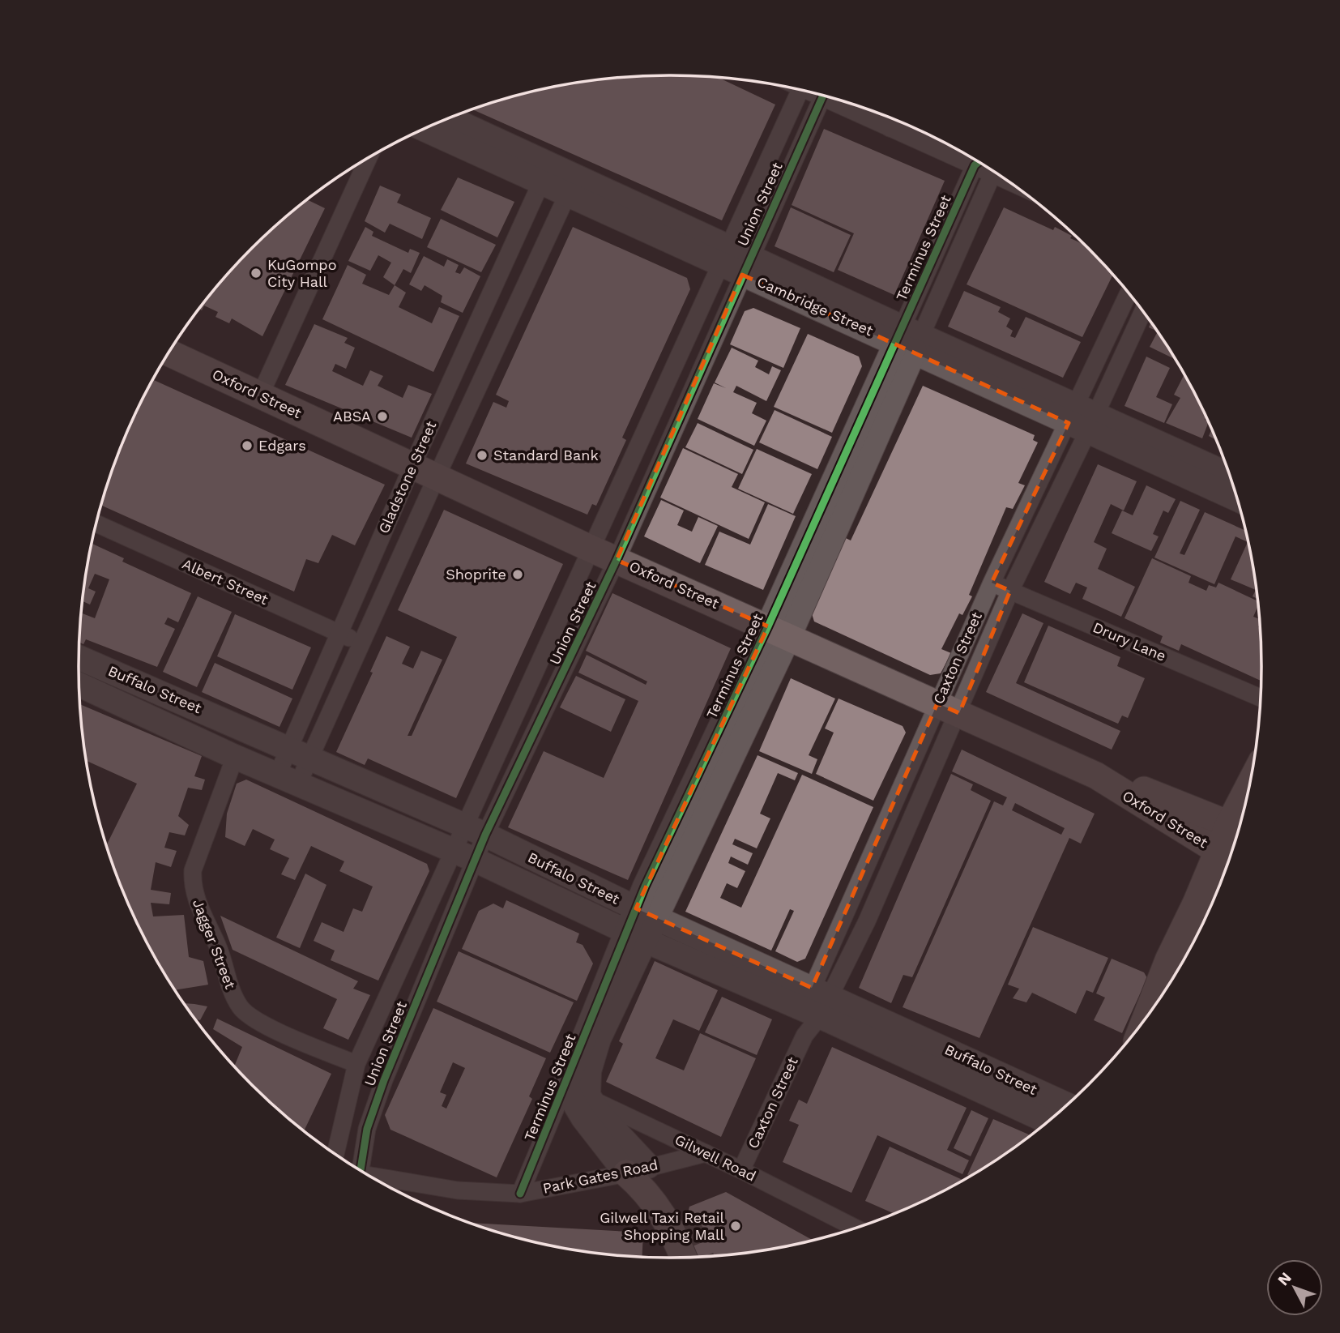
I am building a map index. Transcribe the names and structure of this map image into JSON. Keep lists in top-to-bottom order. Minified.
{"streets":{"main road":["Oxford Street"],"street":["Union Street","Terminus Street","Cambridge Street","Gladstone Street","Albert Street","Drury Lane","Caxton Street","Buffalo Street","Jagger Street","Gilwell Road","Park Gates Road"]},"crossings":[["Union Street","Cambridge Street"],["Union Street","Oxford Street"],["Union Street","Buffalo Street"],["Union Street","Jagger Street"],["Terminus Street","Cambridge Street"],["Terminus Street","Oxford Street"],["Terminus Street","Buffalo Street"],["Terminus Street","Gilwell Road"],["Terminus Street","Park Gates Road"],["Cambridge Street","Gladstone Street"],["Cambridge Street","Caxton Street"],["Oxford Street","Gladstone Street"],["Oxford Street","Caxton Street"],["Gladstone Street","Albert Street"],["Gladstone Street","Buffalo Street"],["Drury Lane","Caxton Street"],["Caxton Street","Buffalo Street"],["Caxton Street","Gilwell Road"],["Buffalo Street","Jagger Street"],["Gilwell Road","Park Gates Road"]],"places":["KuGompo City Hall","ABSA","Edgars","Standard Bank","Shoprite","Gilwell Taxi Retail Shopping Mall"],"north":"top left"}
